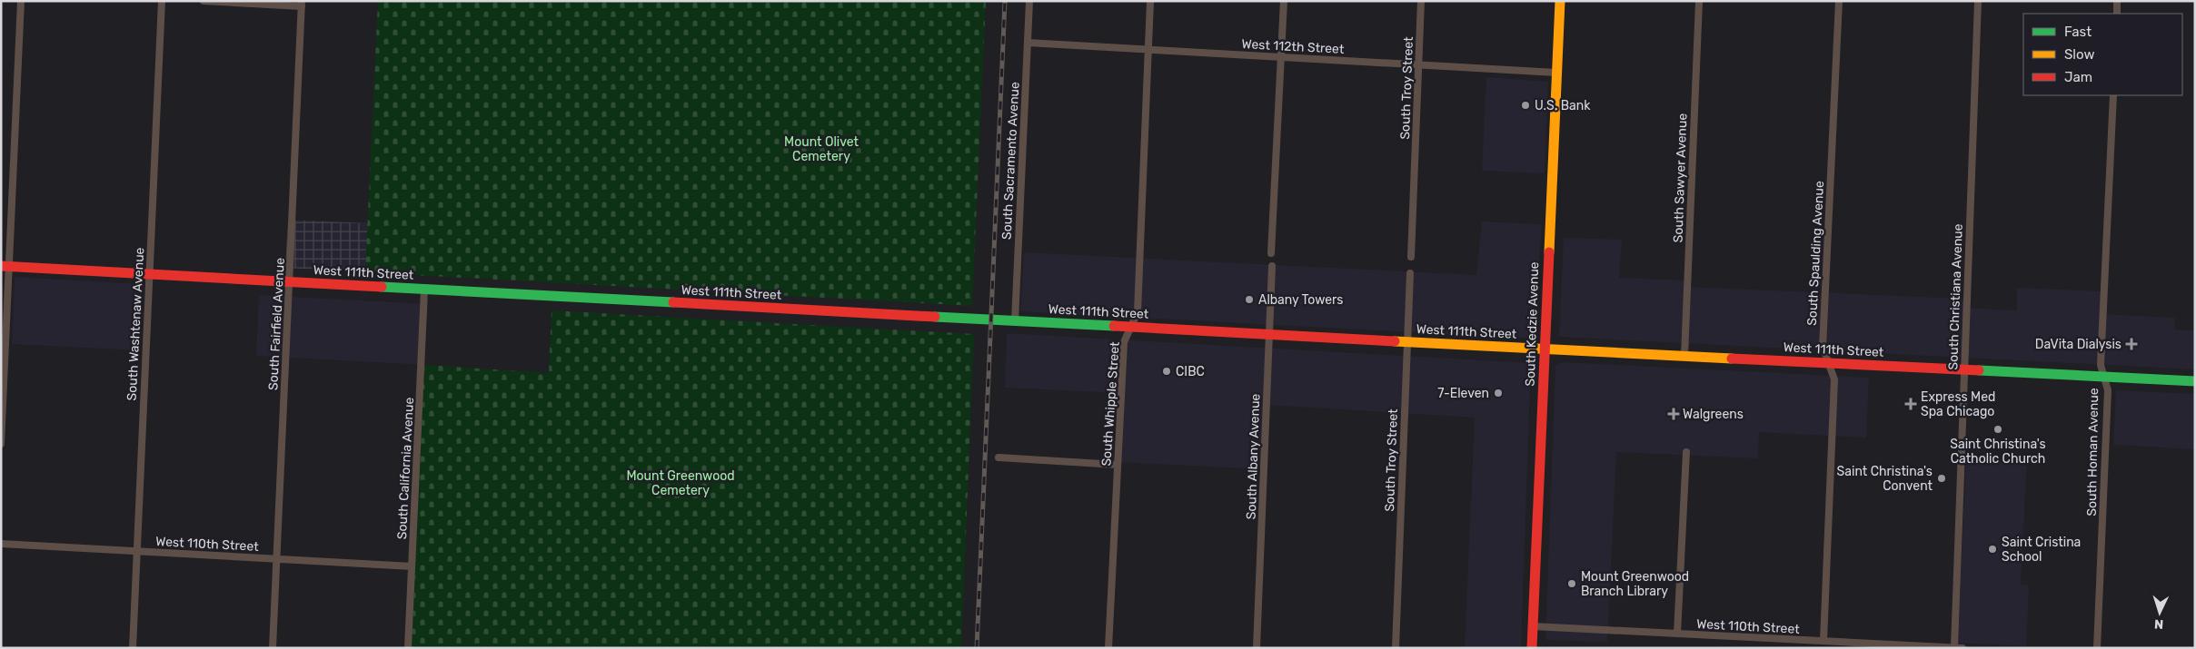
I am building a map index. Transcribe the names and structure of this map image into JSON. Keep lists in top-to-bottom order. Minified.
{"streets":{"main road":["West 111th Street","South Kedzie Avenue"],"street":["West 112th Street","South Troy Street","South Sacramento Avenue","South Sawyer Avenue","South Spaulding Avenue","South Christiana Avenue","South Washtenaw Avenue","South Fairfield Avenue","South Whipple Street","South Homan Avenue","South Albany Avenue","South California Avenue","West 110th Street"]},"crossings":[["West 112th Street","South Troy Street"],["West 112th Street","South Sacramento Avenue"],["West 112th Street","South Kedzie Avenue"],["West 112th Street","South Whipple Street"],["South Troy Street","West 111th Street"],["South Sacramento Avenue","West 111th Street"],["South Sawyer Avenue","West 111th Street"],["South Spaulding Avenue","West 111th Street"],["South Spaulding Avenue","West 110th Street"],["West 111th Street","South Christiana Avenue"],["West 111th Street","South Washtenaw Avenue"],["West 111th Street","South Fairfield Avenue"],["West 111th Street","South Kedzie Avenue"],["West 111th Street","South Whipple Street"],["West 111th Street","South Homan Avenue"],["West 111th Street","South Albany Avenue"],["West 111th Street","South California Avenue"],["South Christiana Avenue","West 110th Street"],["South Washtenaw Avenue","West 110th Street"],["South Fairfield Avenue","West 110th Street"],["South Kedzie Avenue","West 110th Street"],["South California Avenue","West 110th Street"]],"parks":["Mount Olivet Cemetery","Mount Greenwood Cemetery"],"places":{"other":["U.S. Bank","Albany Towers","CIBC","7-Eleven","Saint Christina's Catholic Church","Saint Christina's Convent","Saint Cristina School","Mount Greenwood Branch Library"],"health":["DaVita Dialysis","Express Med Spa Chicago","Walgreens"]},"legend":["Fast","Slow","Jam"],"north":"bottom"}
